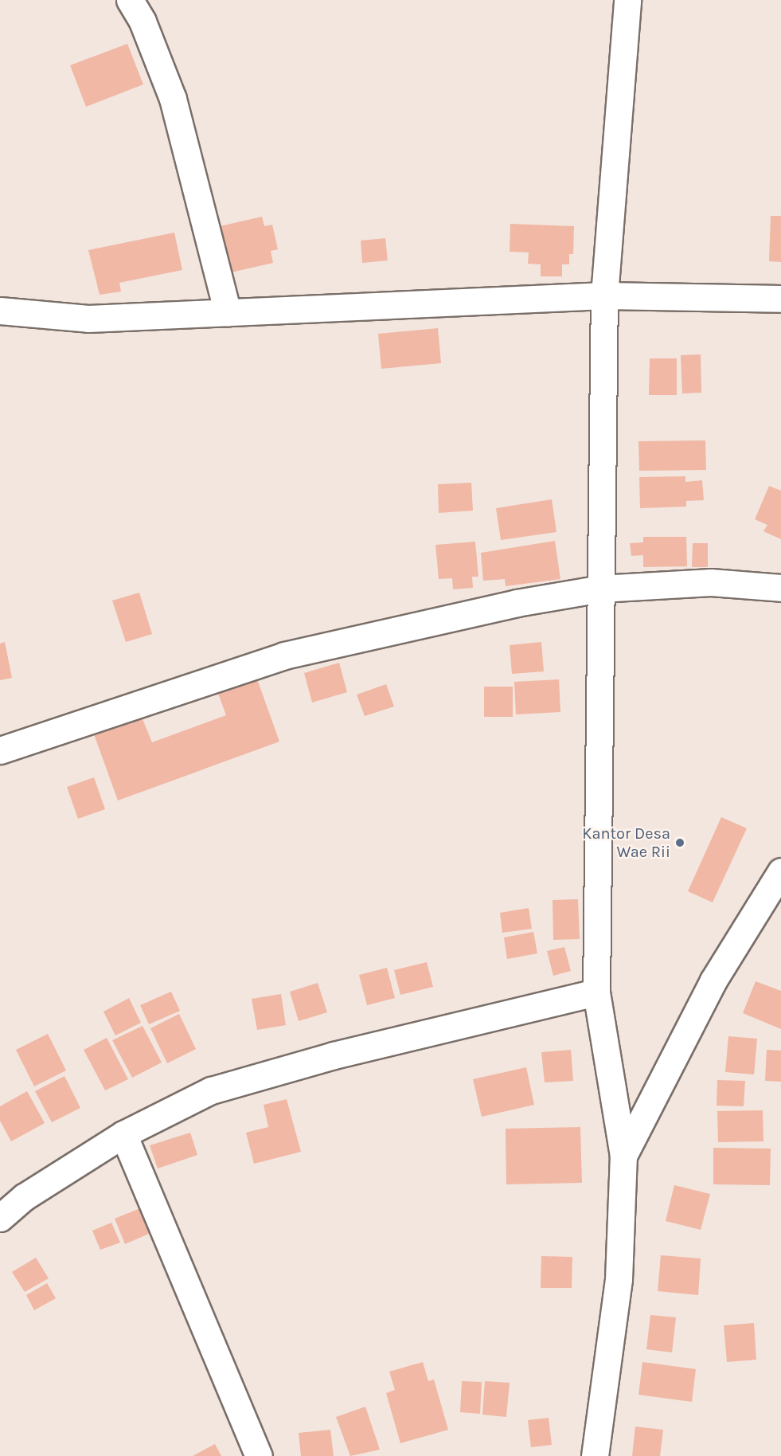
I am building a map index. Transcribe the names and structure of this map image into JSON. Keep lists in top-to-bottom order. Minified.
{"places":["Kantor Desa Wae Rii"]}
